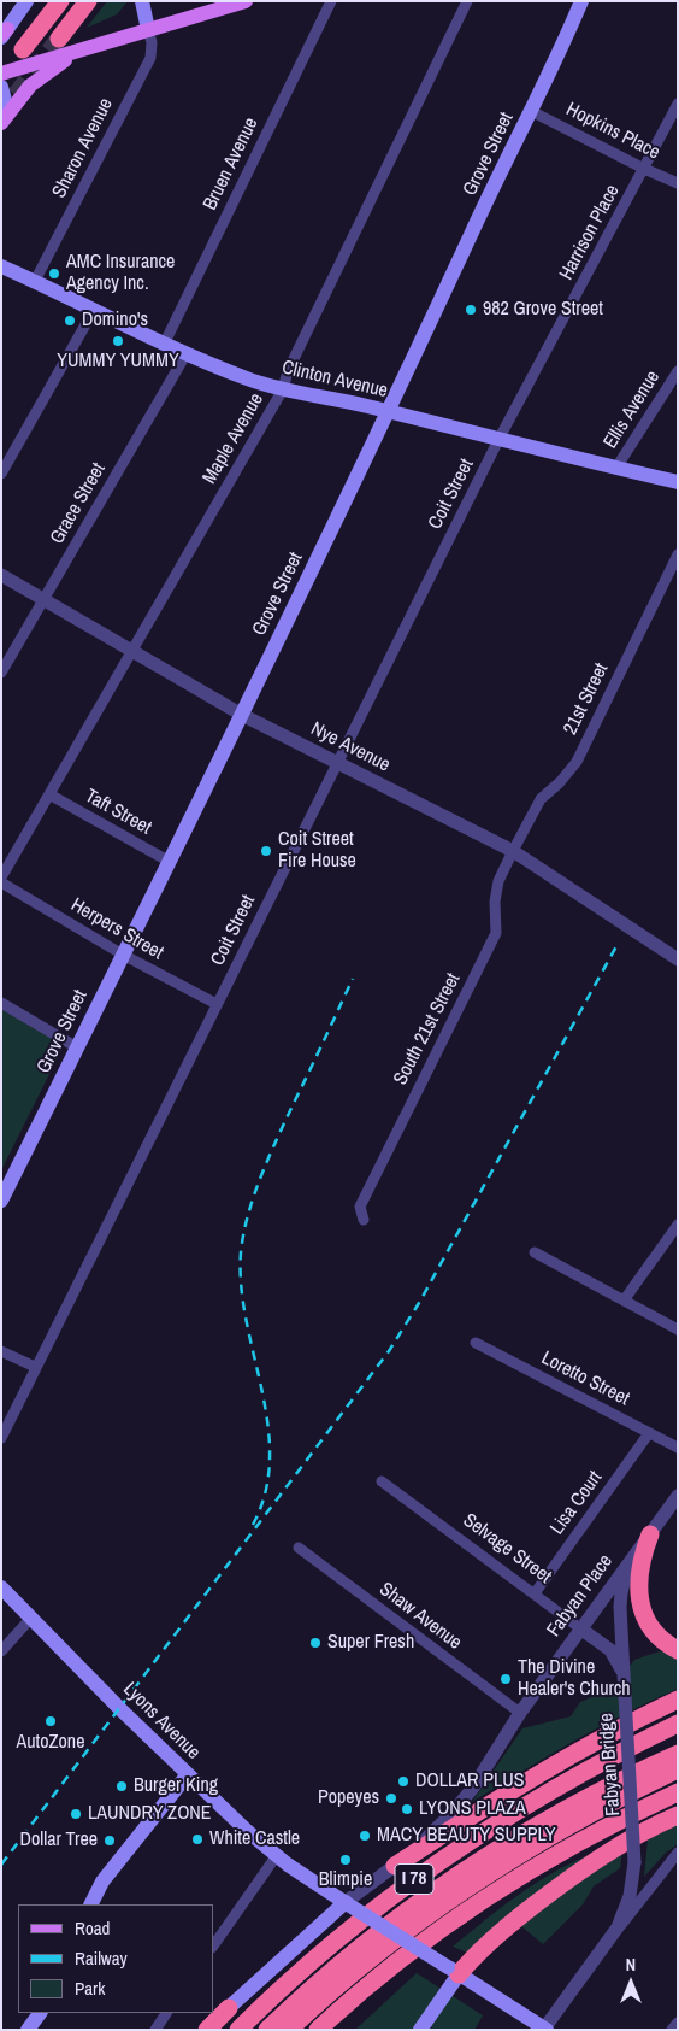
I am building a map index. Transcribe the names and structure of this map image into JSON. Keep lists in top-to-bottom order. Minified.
{"streets":{"highway":["I 78"],"main road":["Grove Street","Clinton Avenue","Lyons Avenue"],"street":["Hopkins Place","Sharon Avenue","Bruen Avenue","Harrison Place","Ellis Avenue","Maple Avenue","Coit Street","Grace Street","21st Street","Nye Avenue","Taft Street","Herpers Street","South 21st Street","Loretto Street","Lisa Court","Selvage Street","Fabyan Place","Shaw Avenue","Fabyan Bridge"]},"crossings":[["Hopkins Place","Grove Street"],["Hopkins Place","Harrison Place"],["Sharon Avenue","Clinton Avenue"],["Grove Street","Clinton Avenue"],["Grove Street","Nye Avenue"],["Grove Street","Taft Street"],["Grove Street","Herpers Street"],["Bruen Avenue","Clinton Avenue"],["Harrison Place","Clinton Avenue"],["Harrison Place","Coit Street"],["Clinton Avenue","Ellis Avenue"],["Clinton Avenue","Maple Avenue"],["Clinton Avenue","Coit Street"],["Clinton Avenue","Grace Street"],["Maple Avenue","Nye Avenue"],["Maple Avenue","Taft Street"],["Coit Street","Nye Avenue"],["Coit Street","Herpers Street"],["Grace Street","Nye Avenue"],["21st Street","Nye Avenue"],["21st Street","South 21st Street"],["Nye Avenue","South 21st Street"],["Loretto Street","Lisa Court"],["Lisa Court","Selvage Street"],["Selvage Street","Fabyan Place"],["Selvage Street","Fabyan Bridge"],["Fabyan Place","Shaw Avenue"],["Fabyan Place","Lyons Avenue"],["Fabyan Place","Fabyan Bridge"],["Lyons Avenue","Fabyan Bridge"]],"places":["AMC Insurance Agency Inc.","982 Grove Street","Domino's","YUMMY YUMMY","Coit Street Fire House","Super Fresh","The Divine Healer's Church","AutoZone","DOLLAR PLUS","Burger King","Popeyes","LYONS PLAZA","LAUNDRY ZONE","MACY BEAUTY SUPPLY","White Castle","Dollar Tree","Blimpie"],"legend":["Road","Railway","Park"],"north":"top"}
